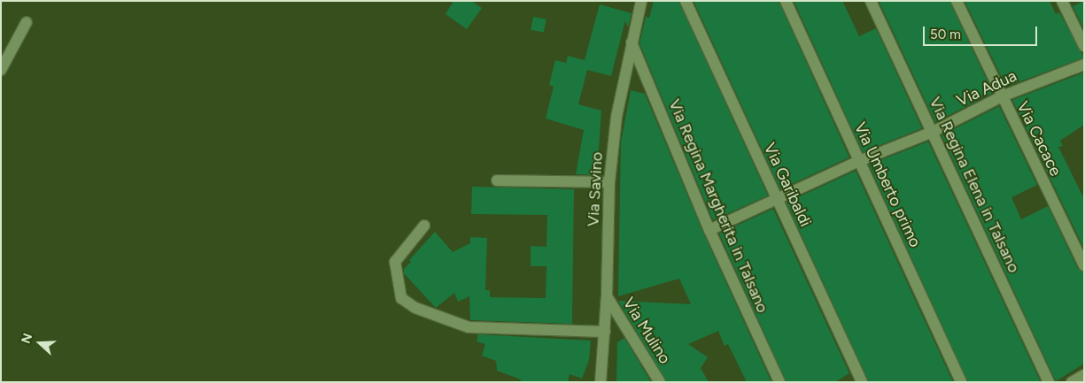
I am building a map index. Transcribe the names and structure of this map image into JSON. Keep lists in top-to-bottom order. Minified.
{"streets":{"street":["Via Adua","Via Cacace","Via Garibaldi","Via Umberto primo","Via Regina Elena in Talsano","Via Savino","Via Regina Margherita in Talsano","Via Mulino"]},"crossings":[["Via Adua","Via Cacace"],["Via Adua","Via Garibaldi"],["Via Adua","Via Umberto primo"],["Via Adua","Via Regina Elena in Talsano"],["Via Adua","Via Regina Margherita in Talsano"],["Via Savino","Via Regina Margherita in Talsano"],["Via Savino","Via Mulino"]],"scale_bar":"50 m","north":"left"}
